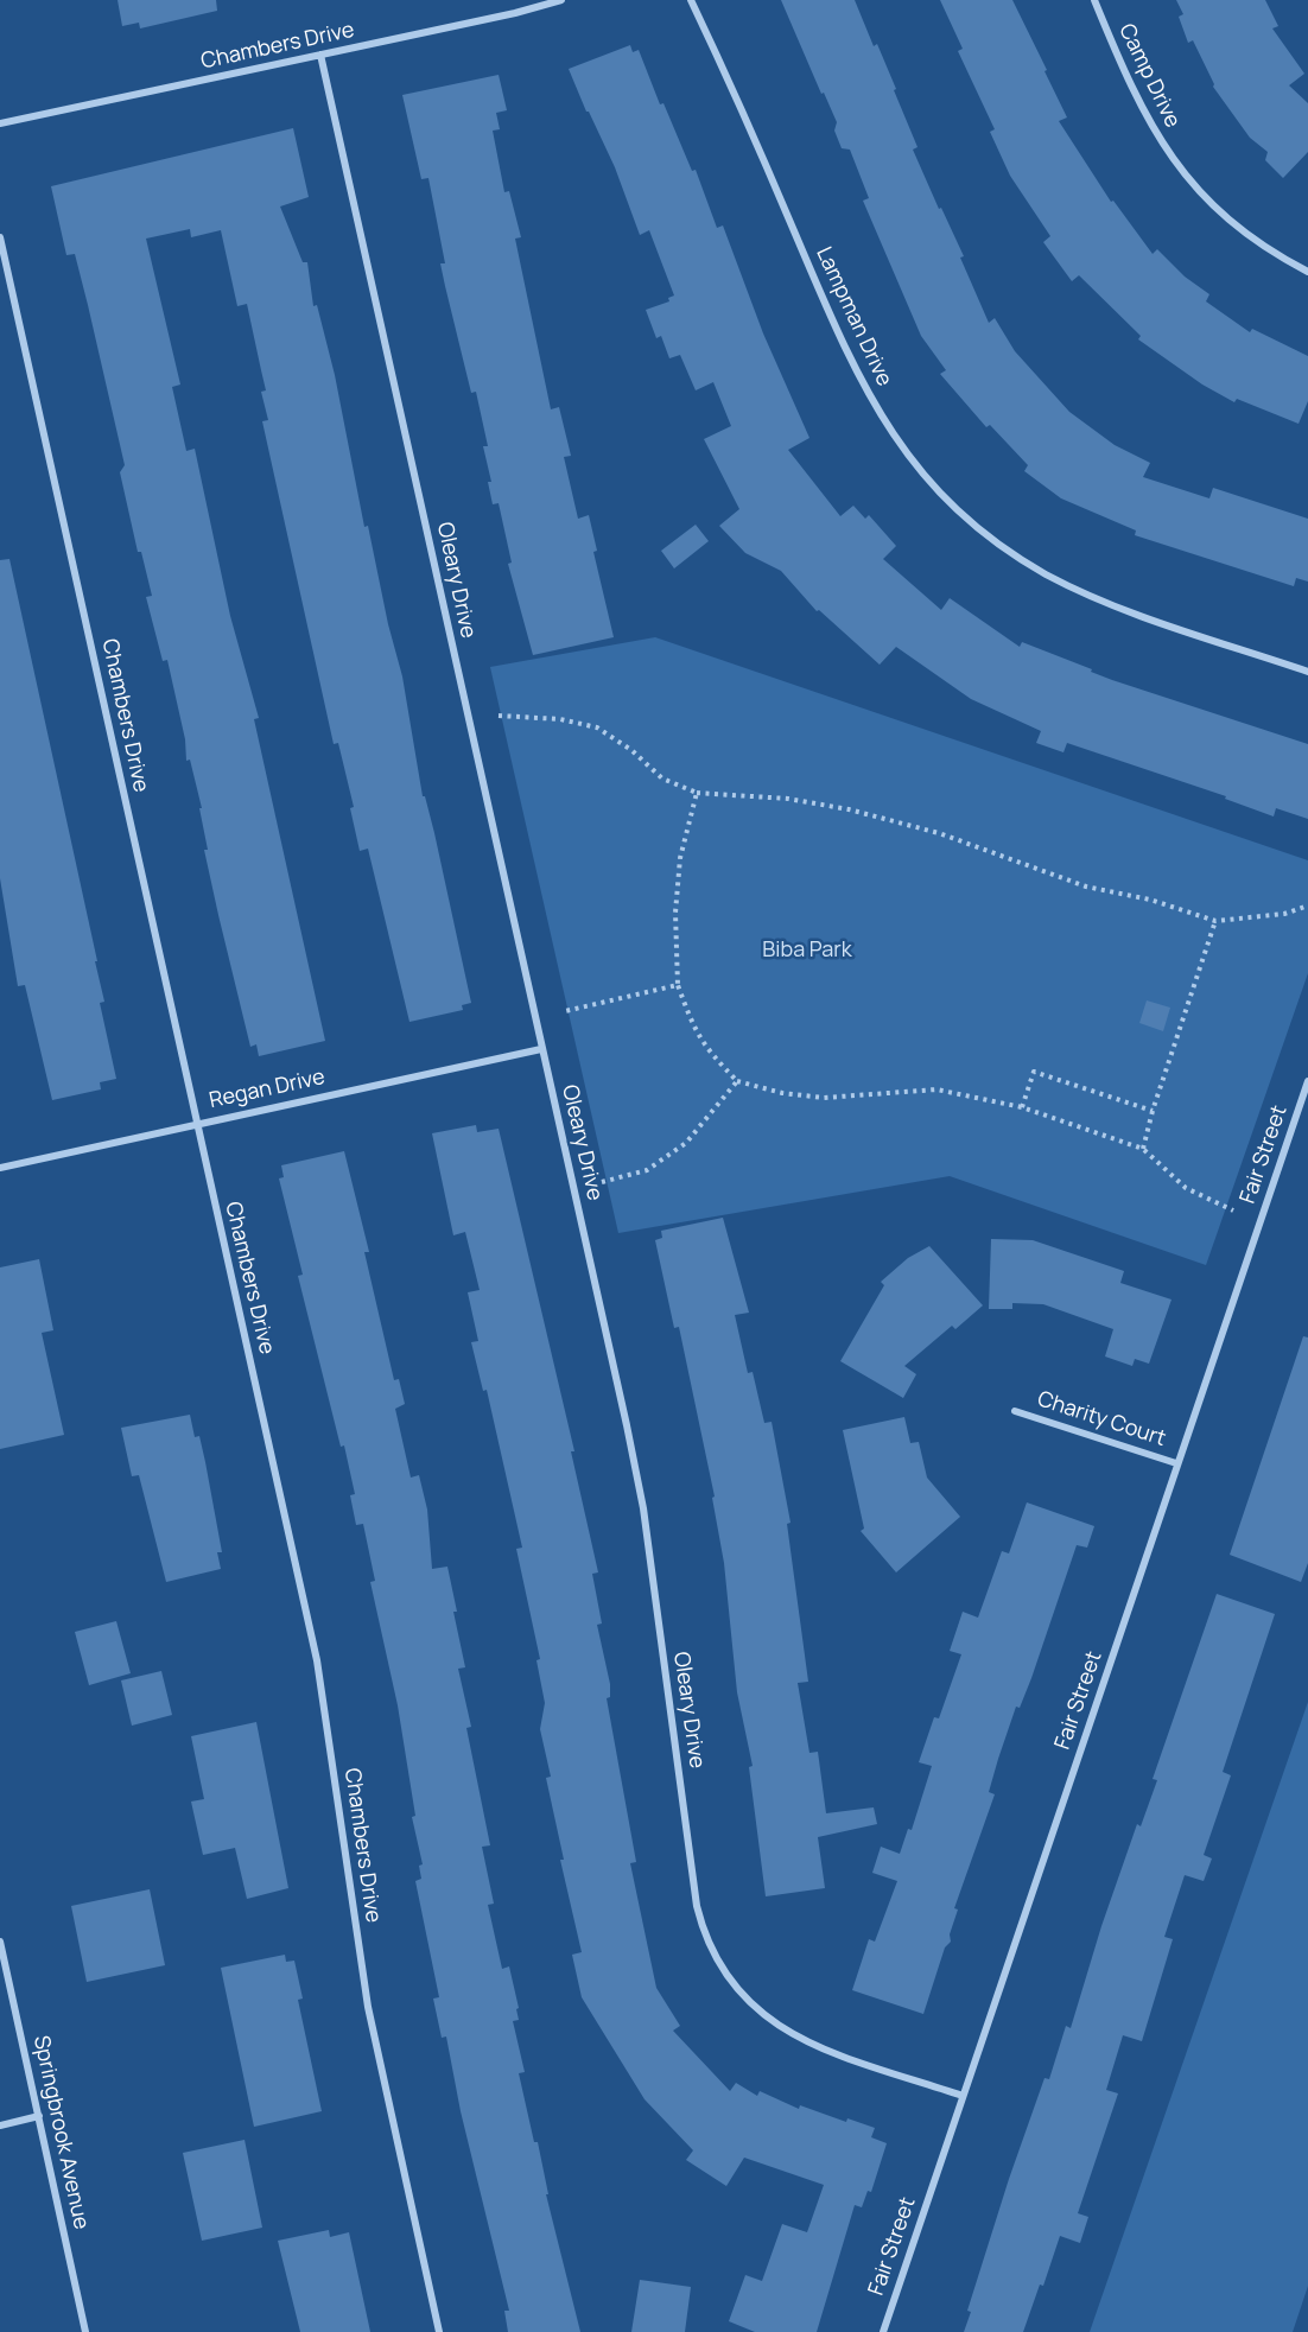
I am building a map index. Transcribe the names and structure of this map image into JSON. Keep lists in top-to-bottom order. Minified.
{"streets":{"street":["Chambers Drive","Camp Drive","Lampman Drive","Oleary Drive","Regan Drive","Fair Street","Charity Court","Springbrook Avenue"]},"crossings":[["Chambers Drive","Oleary Drive"],["Chambers Drive","Regan Drive"],["Oleary Drive","Regan Drive"],["Oleary Drive","Fair Street"],["Fair Street","Charity Court"]],"parks":["Biba Park"]}
